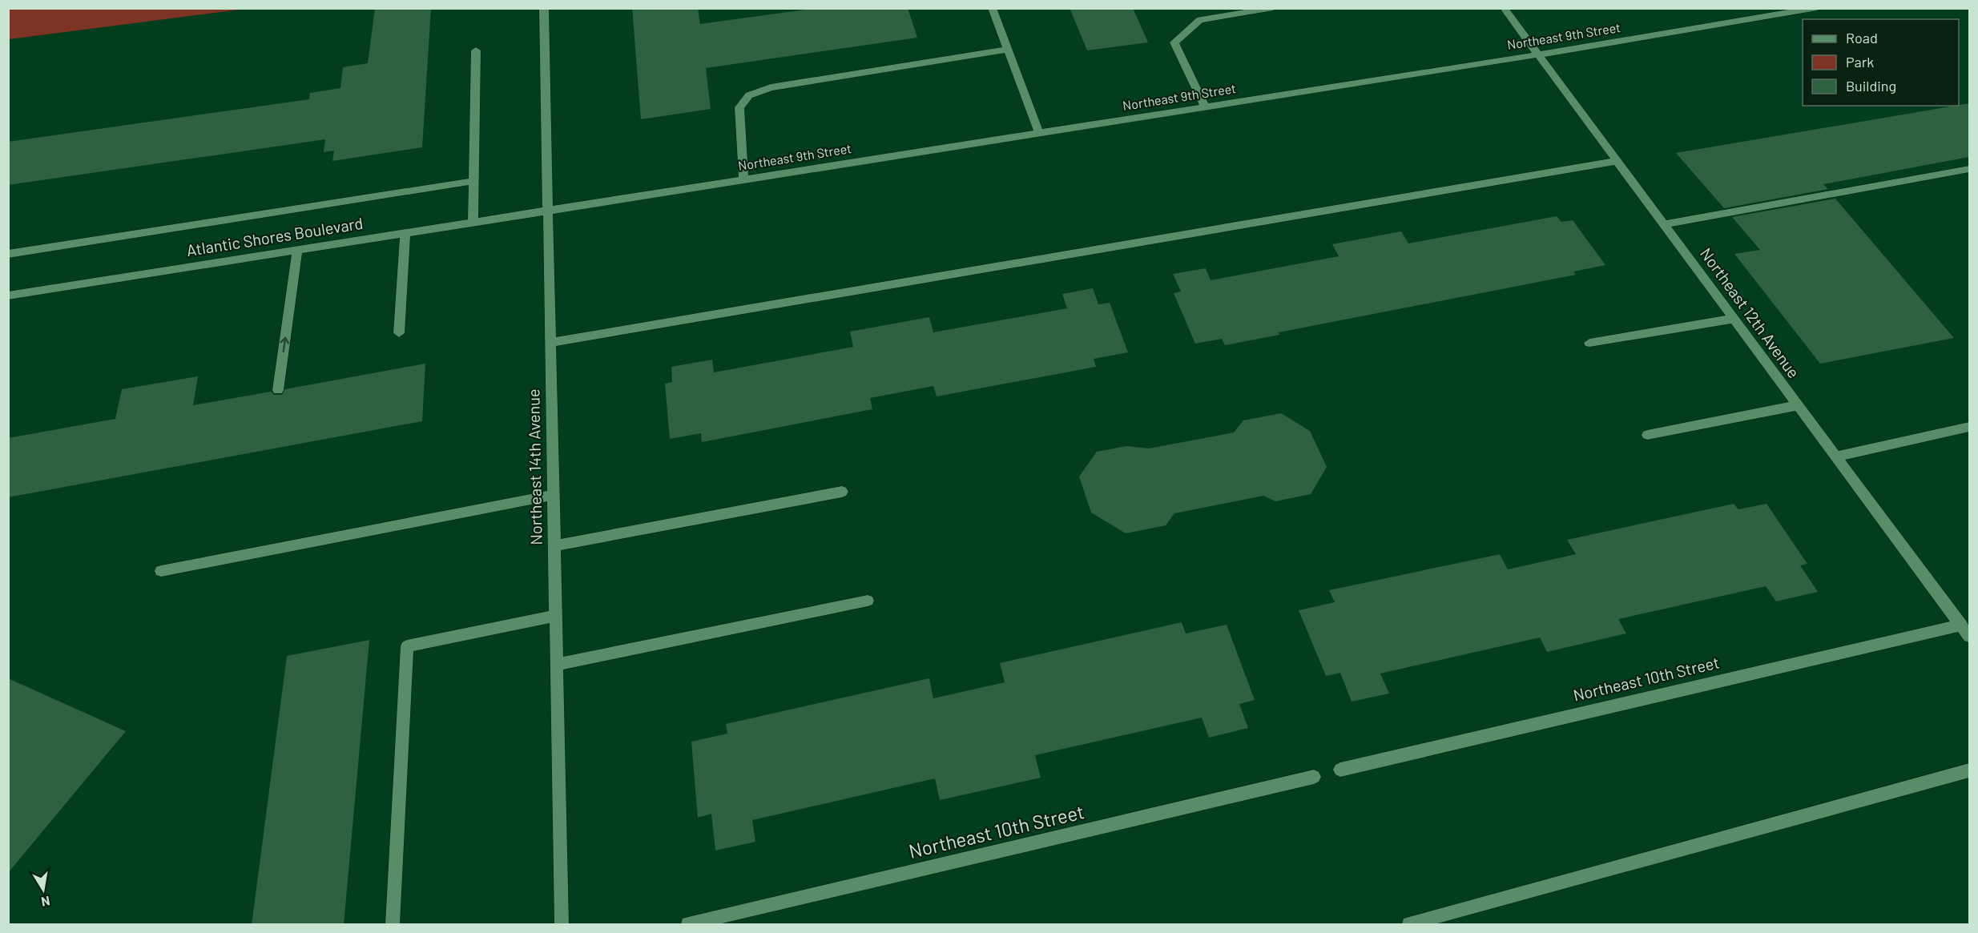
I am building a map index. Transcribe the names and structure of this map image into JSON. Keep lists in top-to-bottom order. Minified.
{"streets":{"street":["Northeast 9th Street","Atlantic Shores Boulevard","Northeast 12th Avenue","Northeast 14th Avenue","Northeast 10th Street"]},"crossings":[["Northeast 9th Street","Atlantic Shores Boulevard"],["Northeast 9th Street","Northeast 12th Avenue"],["Northeast 9th Street","Northeast 14th Avenue"],["Atlantic Shores Boulevard","Northeast 14th Avenue"],["Northeast 12th Avenue","Northeast 10th Street"]],"legend":["Road","Park","Building"],"north":"bottom"}
